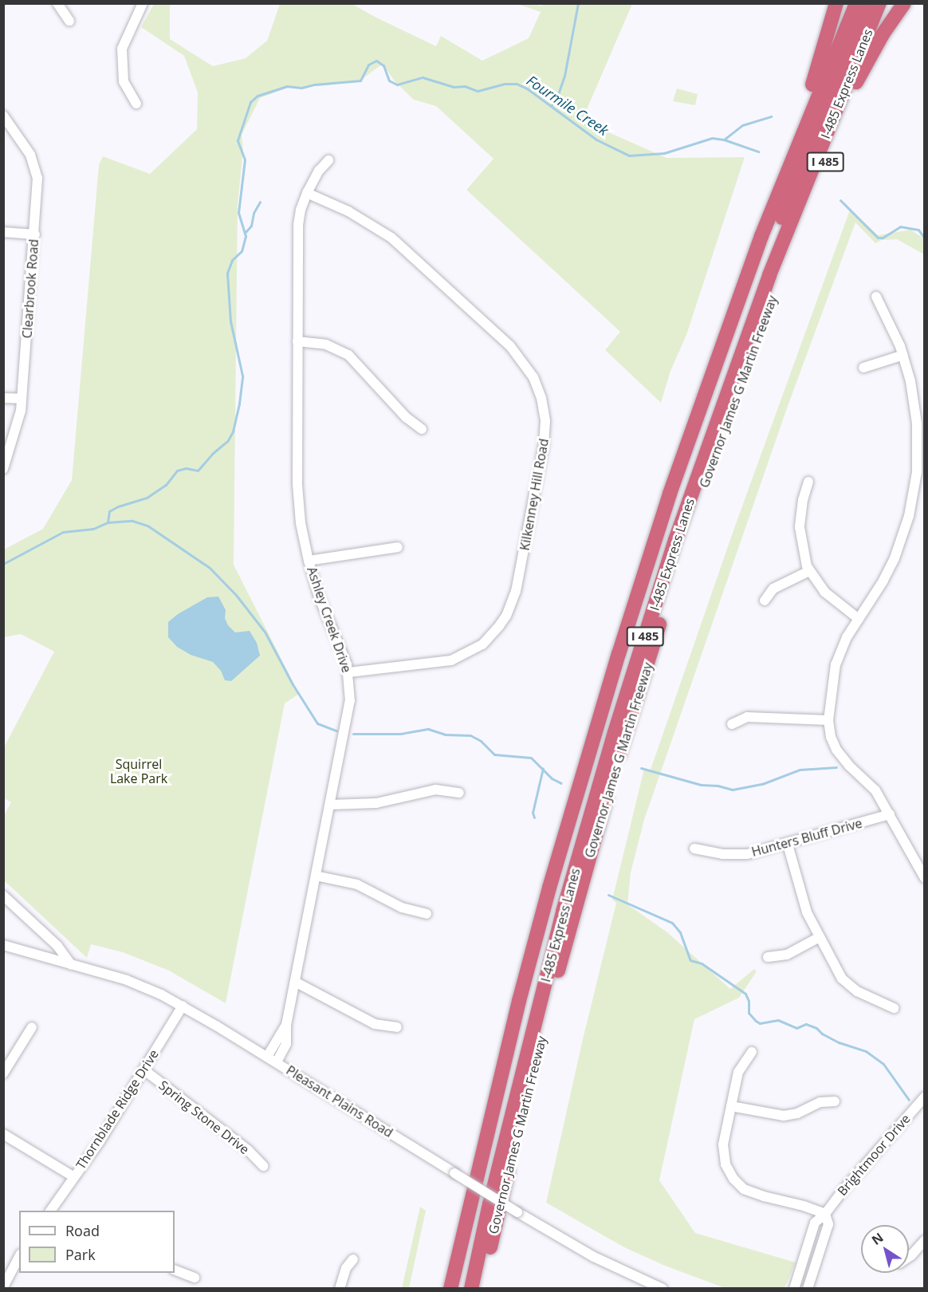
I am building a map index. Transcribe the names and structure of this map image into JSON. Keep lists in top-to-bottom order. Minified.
{"streets":{"highway":["I-485 Express Lanes","I 485","Governor James G Martin Freeway"],"street":["Clearbrook Road","Kilkenney Hill Road","Ashley Creek Drive","Hunters Bluff Drive","Pleasant Plains Road","Thornblade Ridge Drive","Spring Stone Drive","Brightmoor Drive"]},"crossings":[["Kilkenney Hill Road","Ashley Creek Drive"],["Ashley Creek Drive","Pleasant Plains Road"],["Pleasant Plains Road","Thornblade Ridge Drive"],["Thornblade Ridge Drive","Spring Stone Drive"]],"water":["Fourmile Creek"],"parks":["Squirrel Lake Park"],"legend":["Road","Park"],"north":"top left"}
